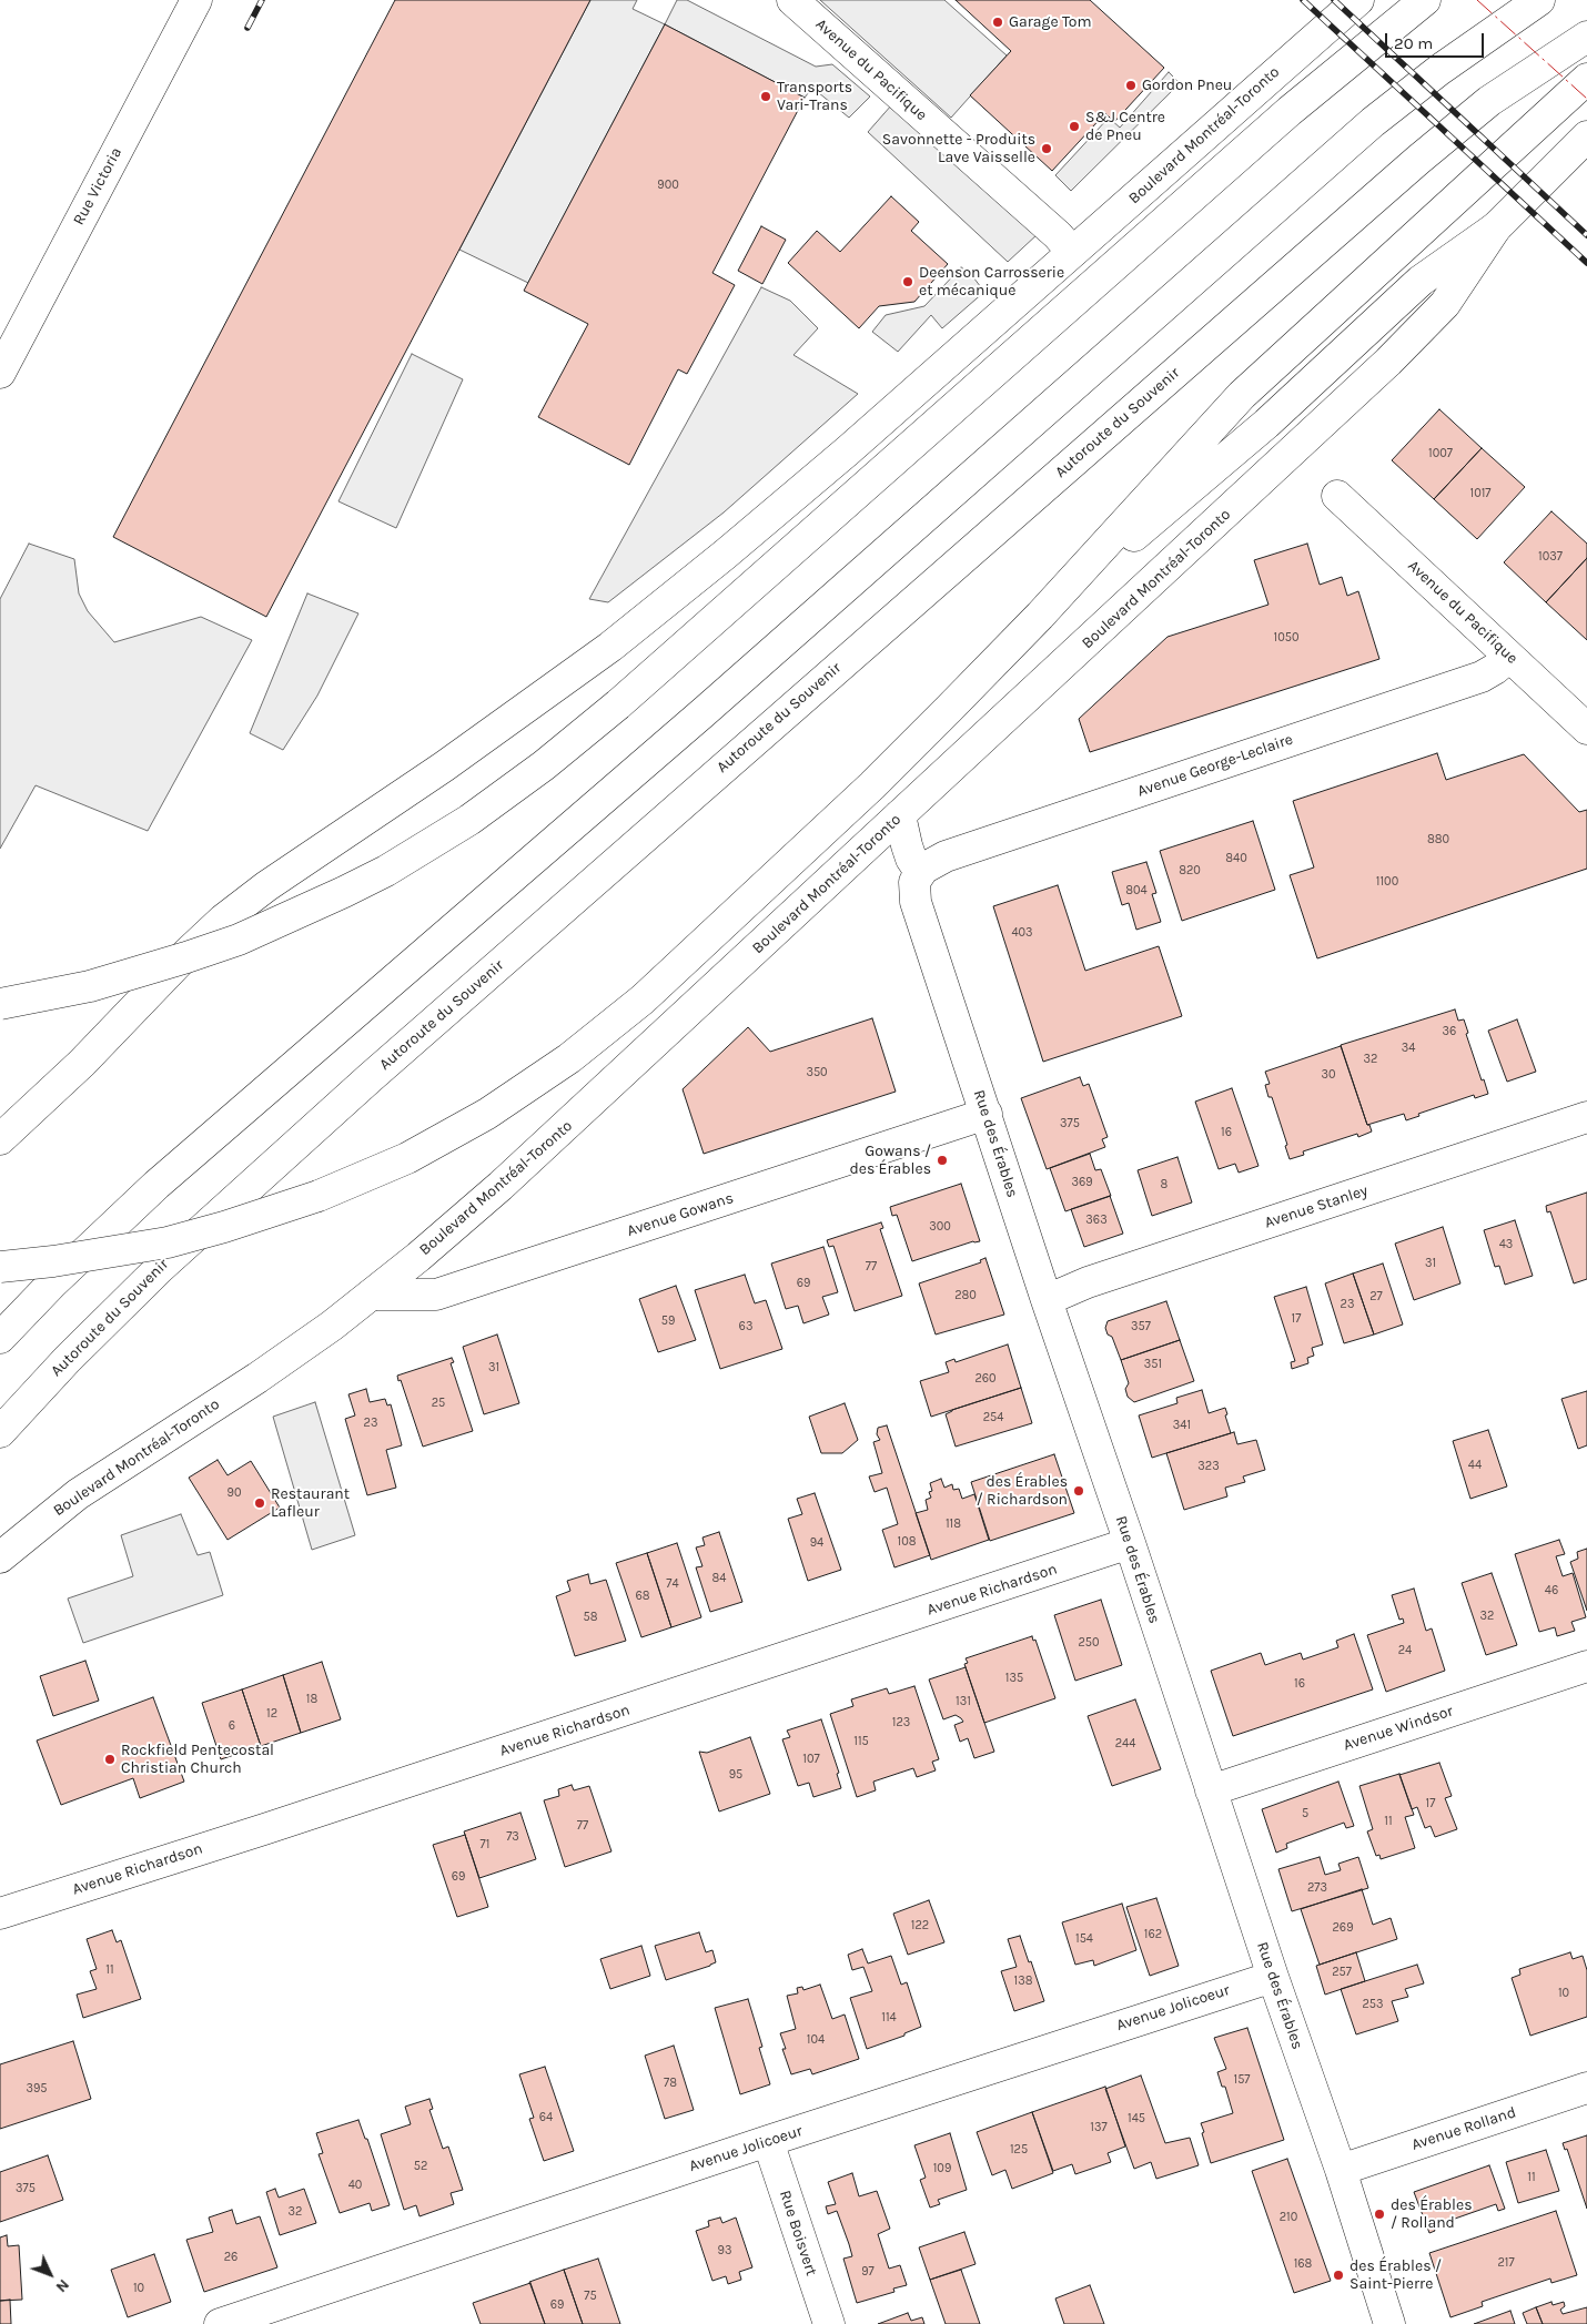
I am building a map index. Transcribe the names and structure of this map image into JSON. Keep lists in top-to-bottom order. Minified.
{"streets":{"main road":["Avenue du Pacifique","Boulevard Montréal-Toronto","Rue Victoria","Autoroute du Souvenir","Avenue George-Leclaire","Rue des Érables","Avenue Stanley","Avenue Gowans","Avenue Richardson","Avenue Windsor","Avenue Jolicoeur","Avenue Rolland","Rue Boisvert"]},"crossings":[["Avenue du Pacifique","Boulevard Montréal-Toronto"],["Avenue du Pacifique","Avenue George-Leclaire"],["Boulevard Montréal-Toronto","Avenue Gowans"],["Avenue George-Leclaire","Rue des Érables"],["Rue des Érables","Avenue Stanley"],["Rue des Érables","Avenue Gowans"],["Rue des Érables","Avenue Richardson"],["Rue des Érables","Avenue Windsor"],["Rue des Érables","Avenue Jolicoeur"],["Rue des Érables","Avenue Rolland"],["Avenue Jolicoeur","Rue Boisvert"]],"places":["Garage Tom","Gordon Pneu","Transports Vari-Trans","S&J Centre de Pneu","Savonnette - Produits Lave Vaisselle","Deenson Carrosserie et mécanique","Gowans / des Érables","des Érables / Richardson","Restaurant Lafleur","Rockfield Pentecostal Christian Church","des Érables / Rolland","des Érables / Saint-Pierre"],"house_numbers":["900","1007","1017","1037","1050","880","840","820","1100","804","403","36","34","32","350","30","375","16","369","8","363","300","43","31","77","69","280","27","23","17","59","63","357","351","31","260","25","254","23","341","44","323","90","118","108","94","84","74","46","68","32","58","250","24","135","16","18","131","12","123","6","115","244","107","95","17","5","11","77","73","71","69","273","122","269","162","154","11","257","138","10","253","114","104","157","78","395","64","145","137","125","52","109","11","40","375","32","210","93","26","217","168","97","10","75","69"],"scale_bar":"20 m","north":"bottom right"}
